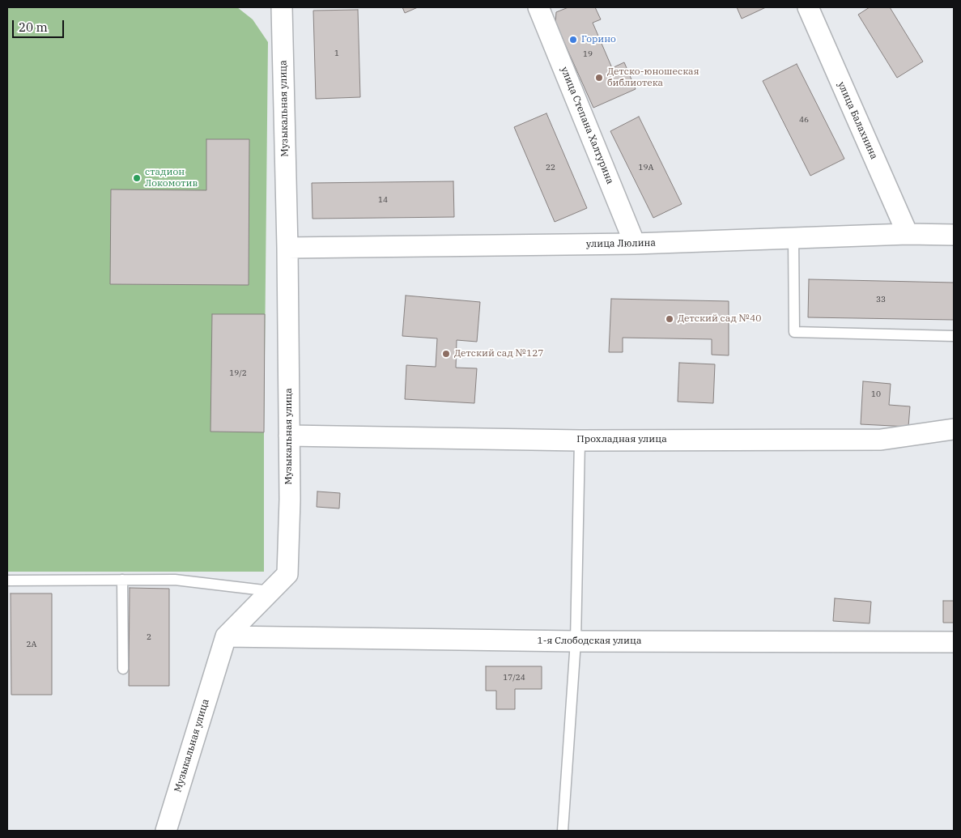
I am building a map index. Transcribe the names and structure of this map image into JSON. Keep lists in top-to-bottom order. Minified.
{"streets":{"street":["Музыкальная улица","улица Балахнина","улица Степана Халтурина","улица Люлина","Прохладная улица","1-я Слободская улица"]},"crossings":[["Музыкальная улица","улица Люлина"],["Музыкальная улица","Прохладная улица"],["Музыкальная улица","1-я Слободская улица"],["улица Балахнина","улица Люлина"],["улица Степана Халтурина","улица Люлина"]],"places":["Горино","Детско-юношеская библиотека","стадион Локомотив","Детский сад №40","Детский сад №127"],"house_numbers":["1","19","46","22","19А","14","33","19/2","10","2","2А","17/24"],"scale_bar":"20 m"}
